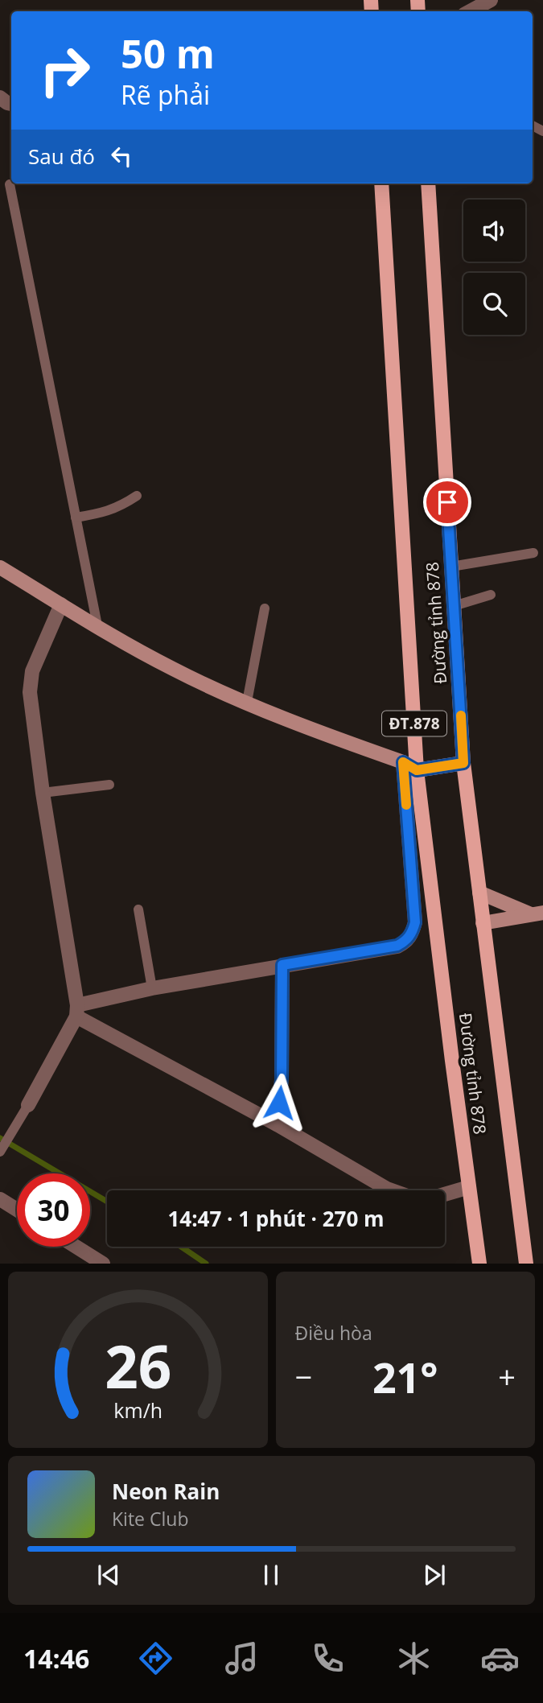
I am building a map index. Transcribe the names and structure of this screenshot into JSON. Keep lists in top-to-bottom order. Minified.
{"streets":{"main road":["Đường tỉnh 878","ĐT.878"]},"page":{"turn":["50 m","Rẽ phải"],"then":"Sau đó","limit":"30","trip":"14:47 · 1 phút · 270 m","tile":"Điều hòa","heat":["−","21°","+"],"song":["Neon Rain","Kite Club"],"tabs":"14:46","gauge":["26","km/h"]}}
